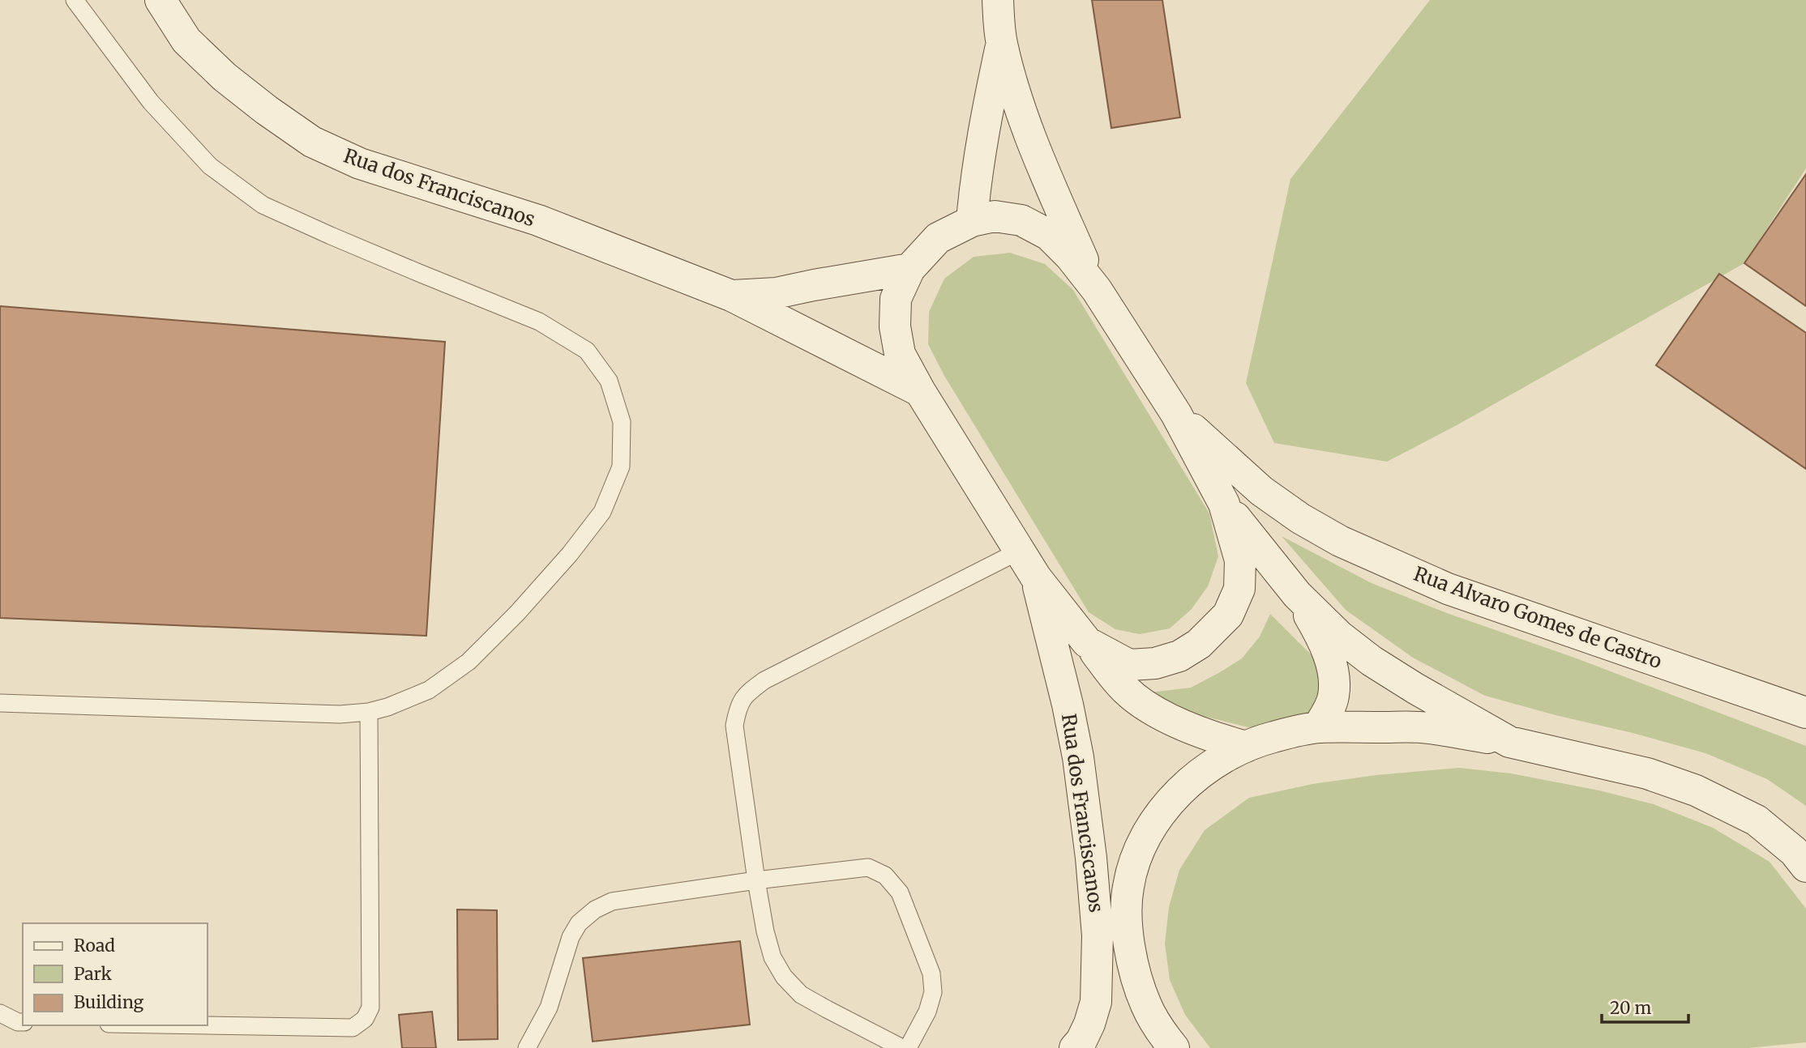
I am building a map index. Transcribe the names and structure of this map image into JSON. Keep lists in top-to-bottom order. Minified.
{"streets":{"main road":["Rua dos Franciscanos","Rua Alvaro Gomes de Castro"]},"legend":["Road","Park","Building"],"scale_bar":"20 m"}
